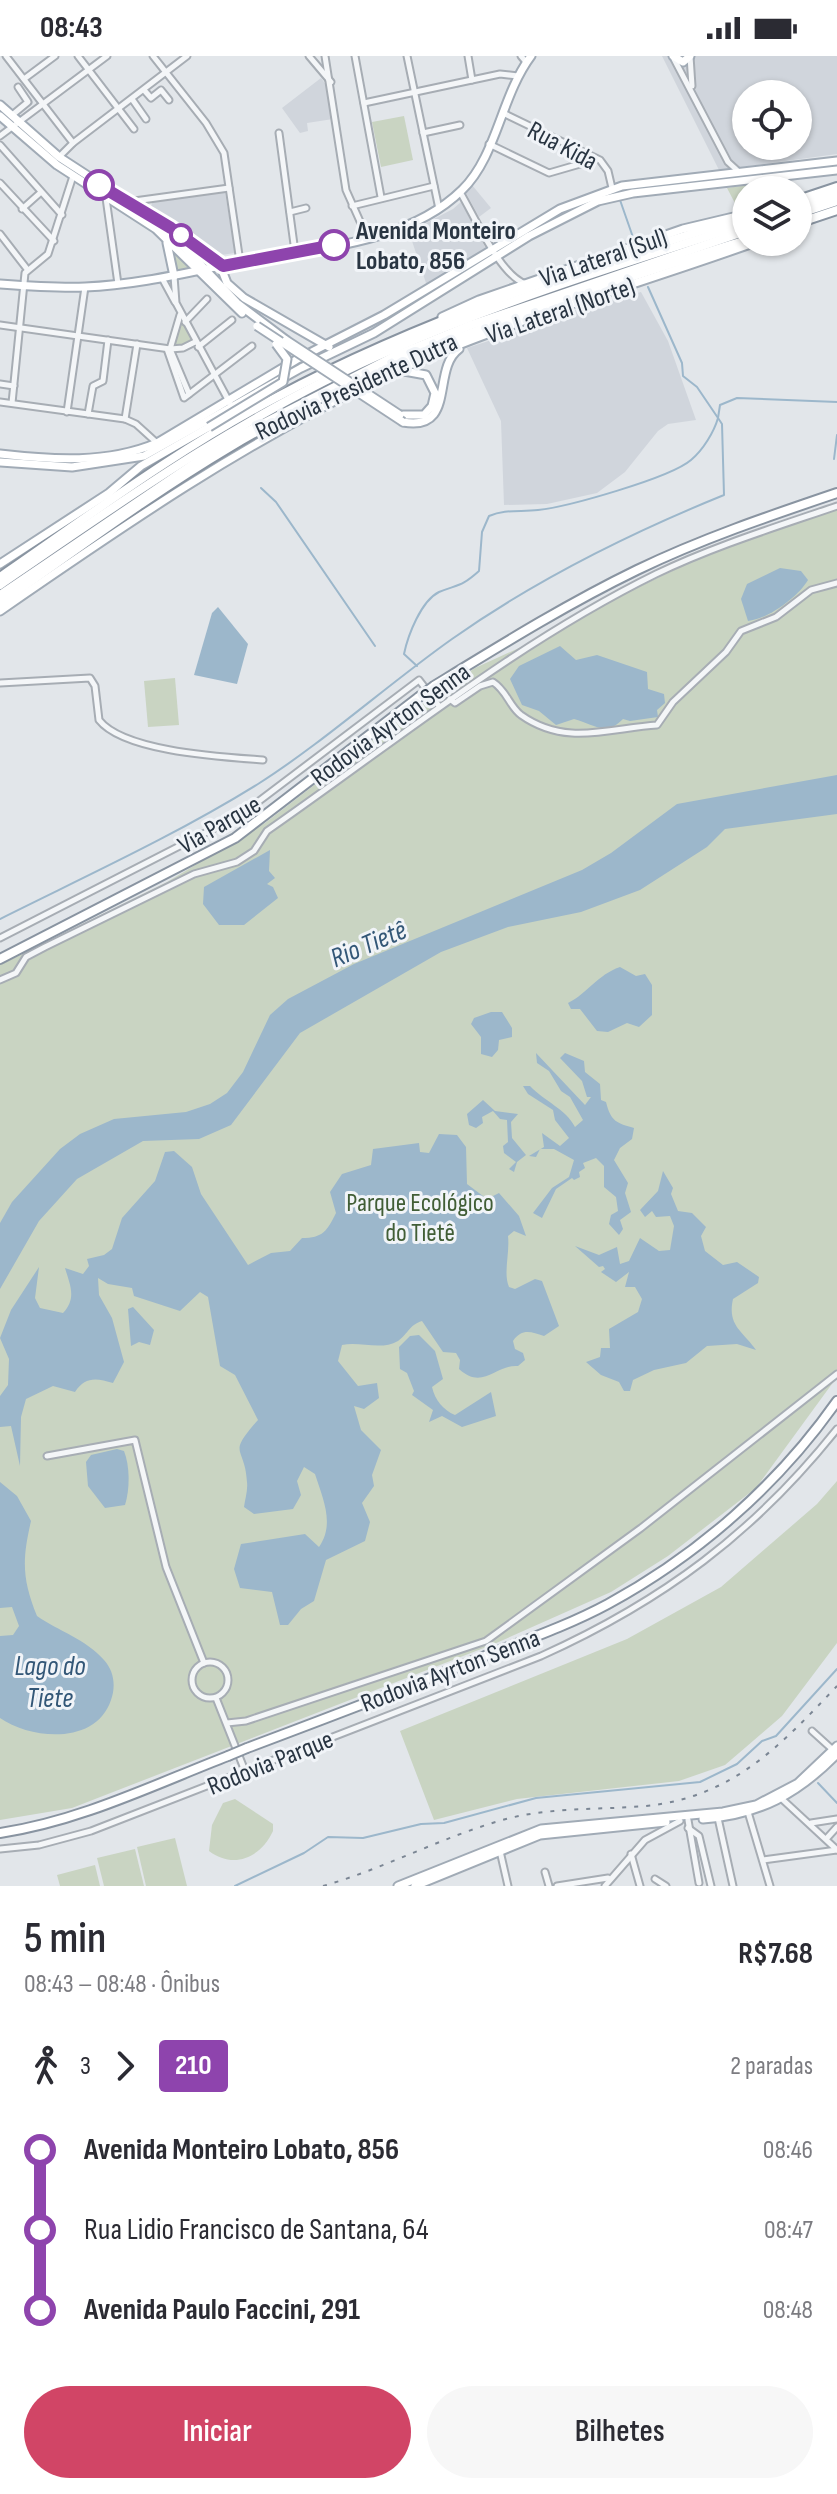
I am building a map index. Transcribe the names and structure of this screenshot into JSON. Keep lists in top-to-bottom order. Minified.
{"streets":{"highway":["Rodovia Presidente Dutra","Rodovia Ayrton Senna"],"main road":["Via Lateral (Sul)","Via Lateral (Norte)"],"street":["Rua Kida","Via Parque","Rodovia Parque"]},"water":["Rio Tietê","Lago do Tiete"],"parks":["Parque Ecológico do Tietê"],"places":["Avenida Monteiro Lobato, 856"],"lines":["bus line 210"],"page":{"status":"08:43","heading":["5 min","08:43 – 08:48 · Ônibus","R$7.68"],"legs":["3","210","2 paradas"],"list":[{"name":"Avenida Monteiro Lobato, 856","value":"08:46"},{"name":"Rua Lidio Francisco de Santana, 64","value":"08:47"},{"name":"Avenida Paulo Faccini, 291","value":"08:48"}],"buttons":["Iniciar","Bilhetes"]}}
